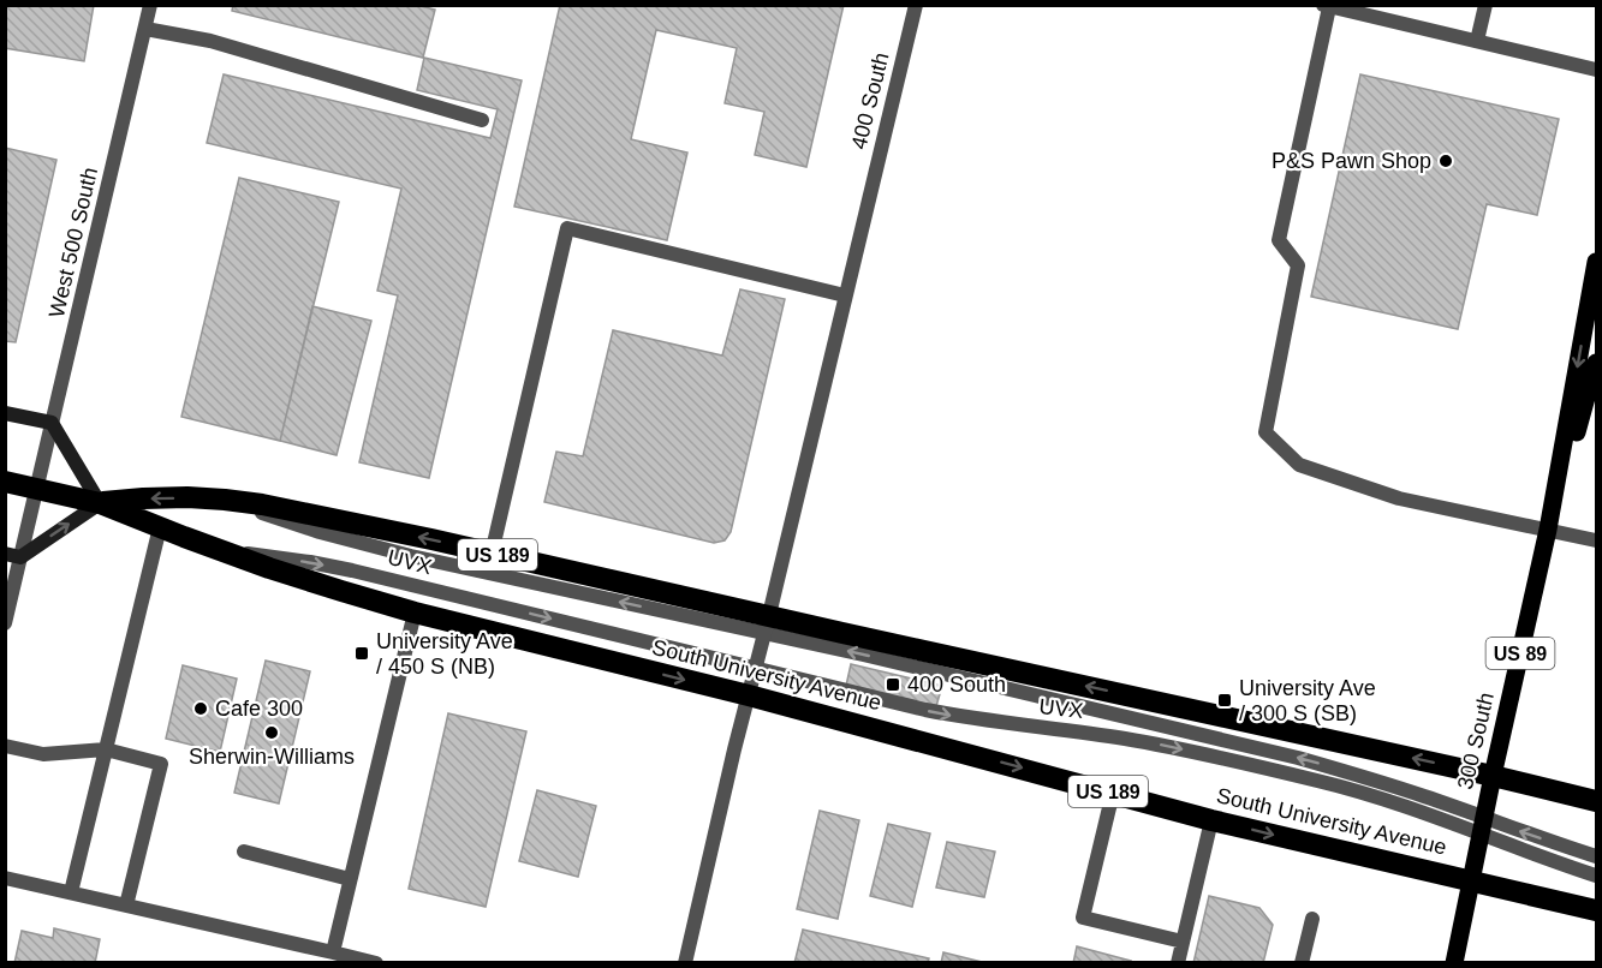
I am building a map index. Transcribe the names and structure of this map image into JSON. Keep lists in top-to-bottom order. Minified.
{"streets":{"highway":["US 189","South University Avenue"],"main road":["US 89","300 South"],"street":["400 South","West 500 South","UVX"]},"crossings":[["400 South","UVX"],["400 South","South University Avenue"],["West 500 South","South University Avenue"],["UVX","South University Avenue"],["UVX","300 South"],["South University Avenue","300 South"]],"places":{"other":["P&S Pawn Shop","Cafe 300","Sherwin-Williams"],"transit":["University Ave / 450 S (NB)","400 South","University Ave / 300 S (SB)"]}}
